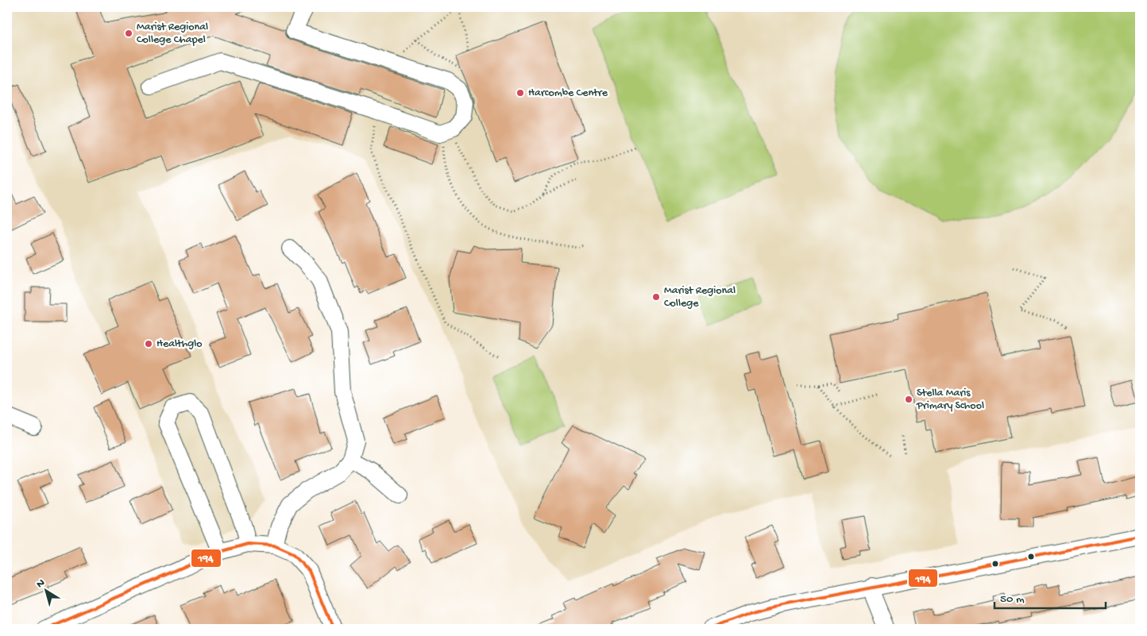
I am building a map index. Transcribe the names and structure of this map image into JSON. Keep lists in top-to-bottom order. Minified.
{"places":["Marist Regional College Chapel","Harcombe Centre","Marist Regional College","Healthglo","Stella Maris Primary School"],"lines":["transit line 194"],"scale_bar":"50 m","north":"top left"}
